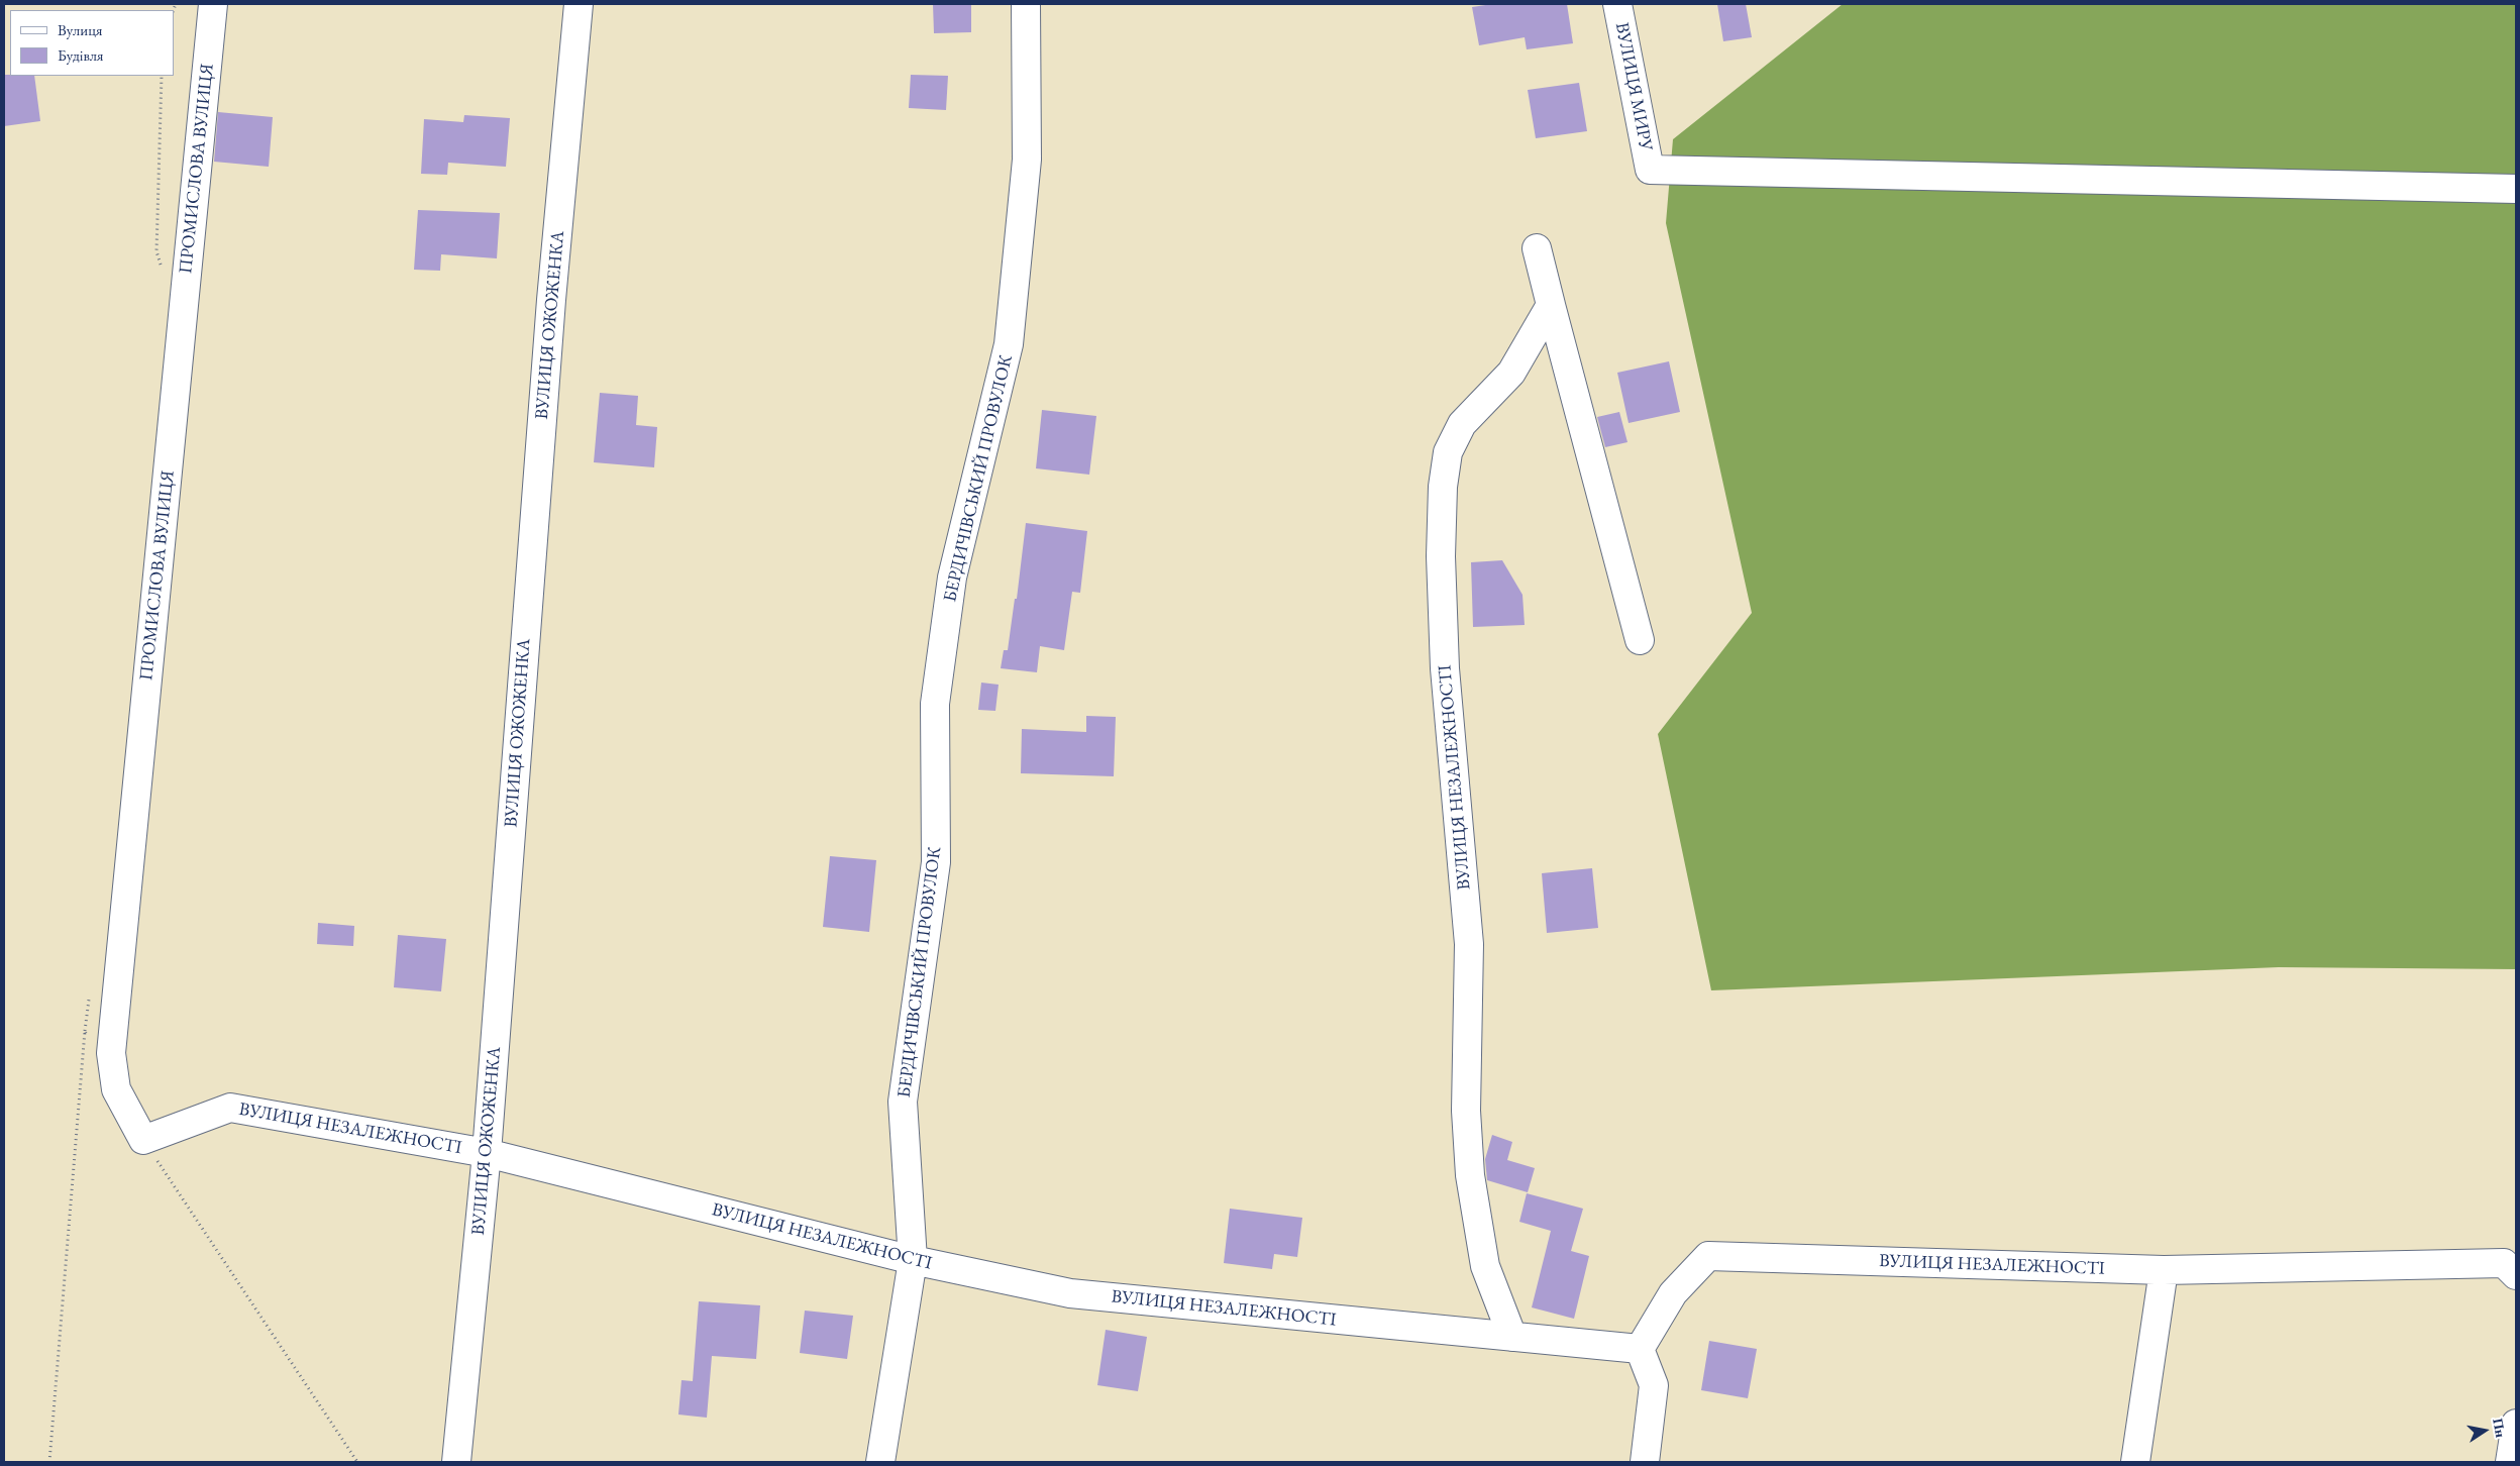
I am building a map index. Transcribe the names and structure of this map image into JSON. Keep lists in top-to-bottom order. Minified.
{"streets":{"street":["ВУЛИЦЯ МИРУ","ПРОМИСЛОВА ВУЛИЦЯ","ВУЛИЦЯ ОЖОЖЕНКА","БЕРДИЧІВСЬКИЙ ПРОВУЛОК","ВУЛИЦЯ НЕЗАЛЕЖНОСТІ"]},"crossings":[["ПРОМИСЛОВА ВУЛИЦЯ","ВУЛИЦЯ НЕЗАЛЕЖНОСТІ"],["ВУЛИЦЯ ОЖОЖЕНКА","ВУЛИЦЯ НЕЗАЛЕЖНОСТІ"],["БЕРДИЧІВСЬКИЙ ПРОВУЛОК","ВУЛИЦЯ НЕЗАЛЕЖНОСТІ"]],"legend":["Вулиця","Будівля"],"north":"right"}
